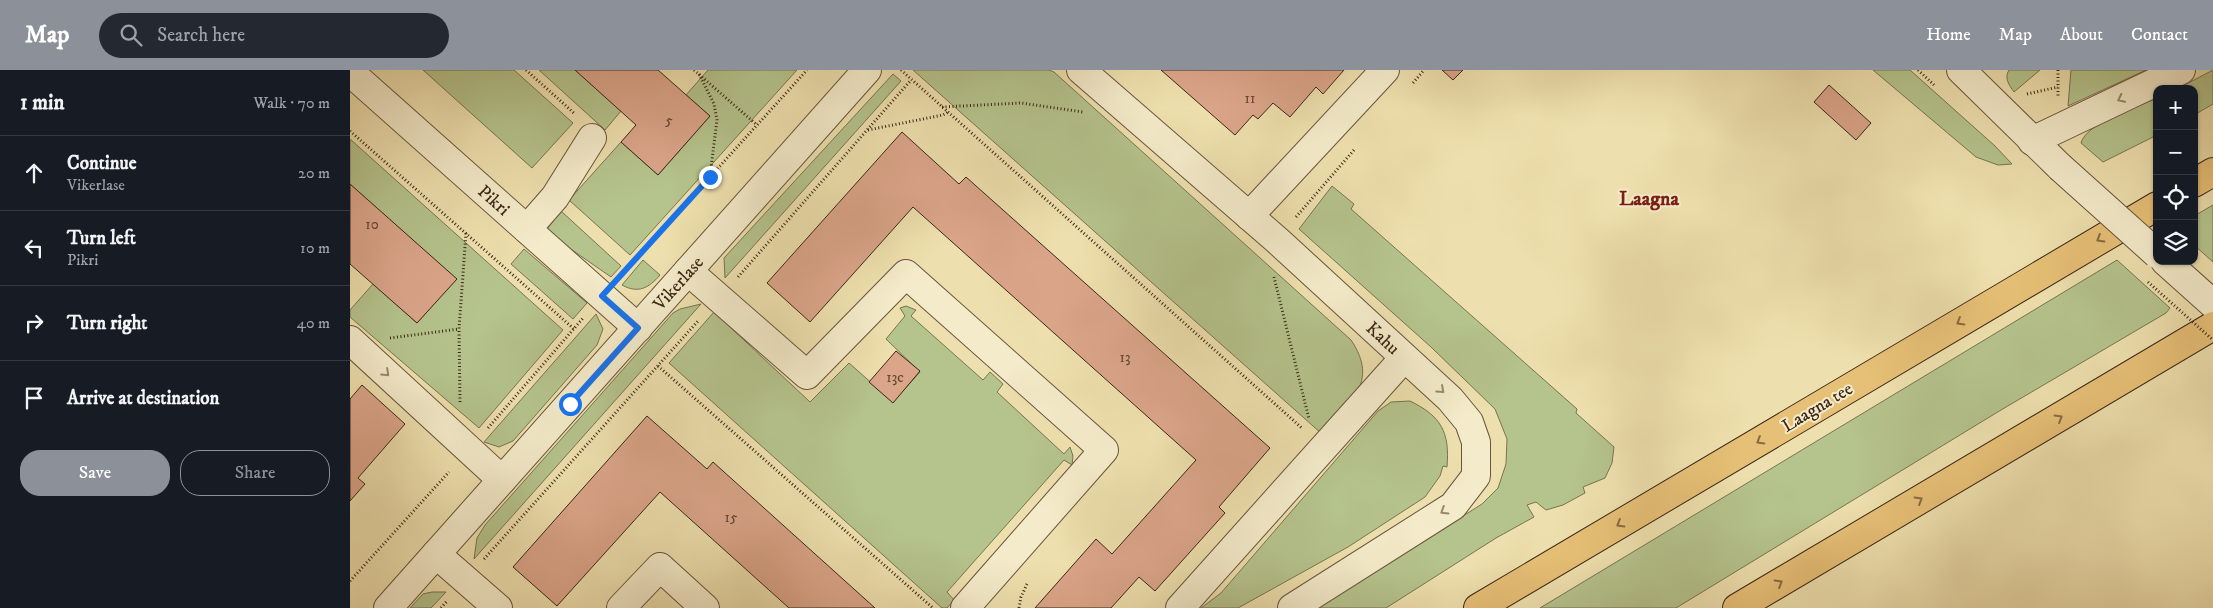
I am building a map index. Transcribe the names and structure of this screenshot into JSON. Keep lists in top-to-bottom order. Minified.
{"streets":{"main road":["Laagna tee"],"street":["Pikri","Vikerlase","Kahu"]},"crossings":[["Pikri","Vikerlase"]],"districts":["Laagna"],"house_numbers":["11","5","10","13","13c","15"],"page":{"header":"Map","search":"Search here","nav":["Home","Map","About","Contact"],"heading":["1 min","Walk · 70 m"],"map_buttons":["+","−"],"list":[["Continue","Vikerlase","20 m"],["Turn left","Pikri","10 m"],["Turn right","40 m"],"Arrive at destination"],"buttons":["Save","Share"]}}
